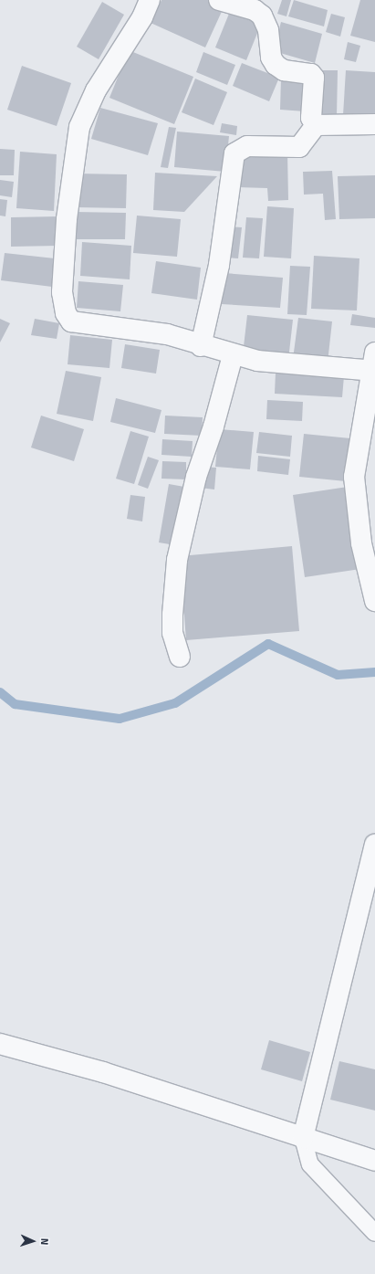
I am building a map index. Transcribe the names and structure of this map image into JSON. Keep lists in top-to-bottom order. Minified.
{"north":"right"}
